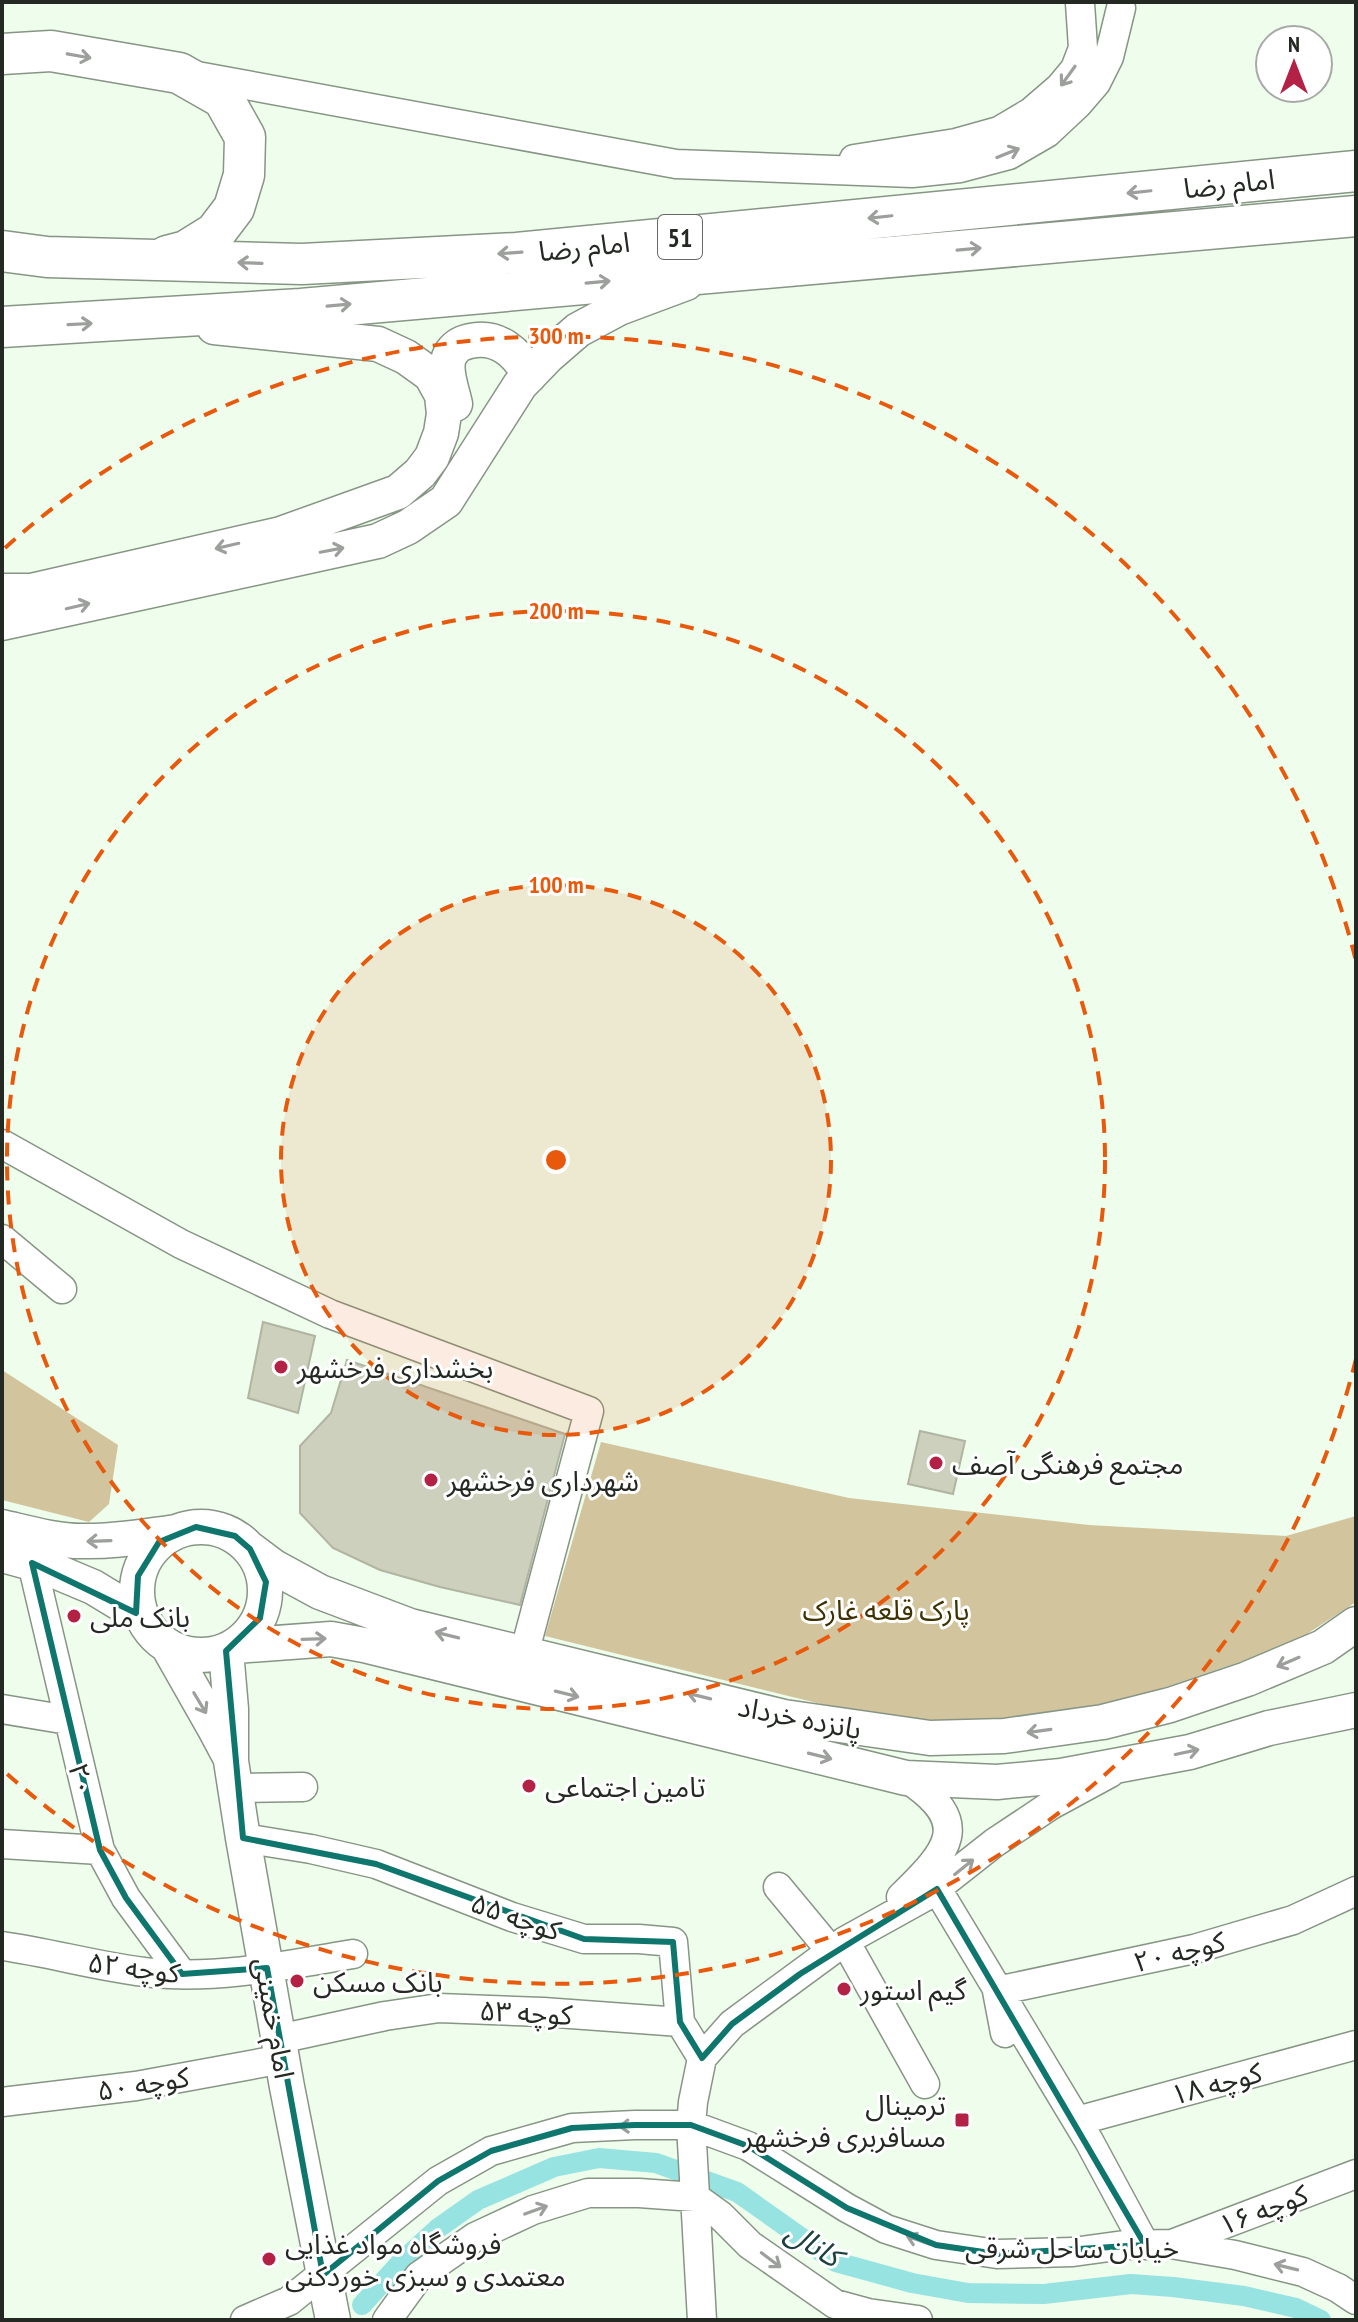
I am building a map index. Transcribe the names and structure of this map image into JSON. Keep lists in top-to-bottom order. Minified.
{"streets":{"highway":["امام رضا","51"],"main road":["پانزده خرداد","امام خمینی"],"street":["۲۰","کوچه ۵۵","کوچه ۲۰","کوچه ۵۲","کوچه ۵۳","کوچه ۵۰","کوچه ۱۸","کوچه ۱۶","خیابان ساحل شرقی"]},"crossings":[["پانزده خرداد","امام خمینی"],["۲۰","کوچه ۵۲"],["کوچه ۵۵","کوچه ۵۳"],["کوچه ۵۵","امام خمینی"],["کوچه ۵۲","امام خمینی"],["کوچه ۵۳","امام خمینی"],["کوچه ۵۳","کوچه ۵۰"],["امام خمینی","کوچه ۵۰"],["امام خمینی","خیابان ساحل شرقی"],["کوچه ۱۶","خیابان ساحل شرقی"]],"one_way":["خیابان ساحل شرقی"],"water":["کانال"],"parks":["پارک قلعه غارک"],"places":{"other":["بخشداری فرخشهر","مجتمع فرهنگی آصف","شهرداری فرخشهر","بانک ملی","تامین اجتماعی","بانک مسکن","گیم استور","فروشگاه مواد غذایی معتمدی و سبزی خوردکنی"],"transit":["ترمینال مسافربری فرخشهر"]},"north":"top","rings":["300 m","200 m","100 m"]}
